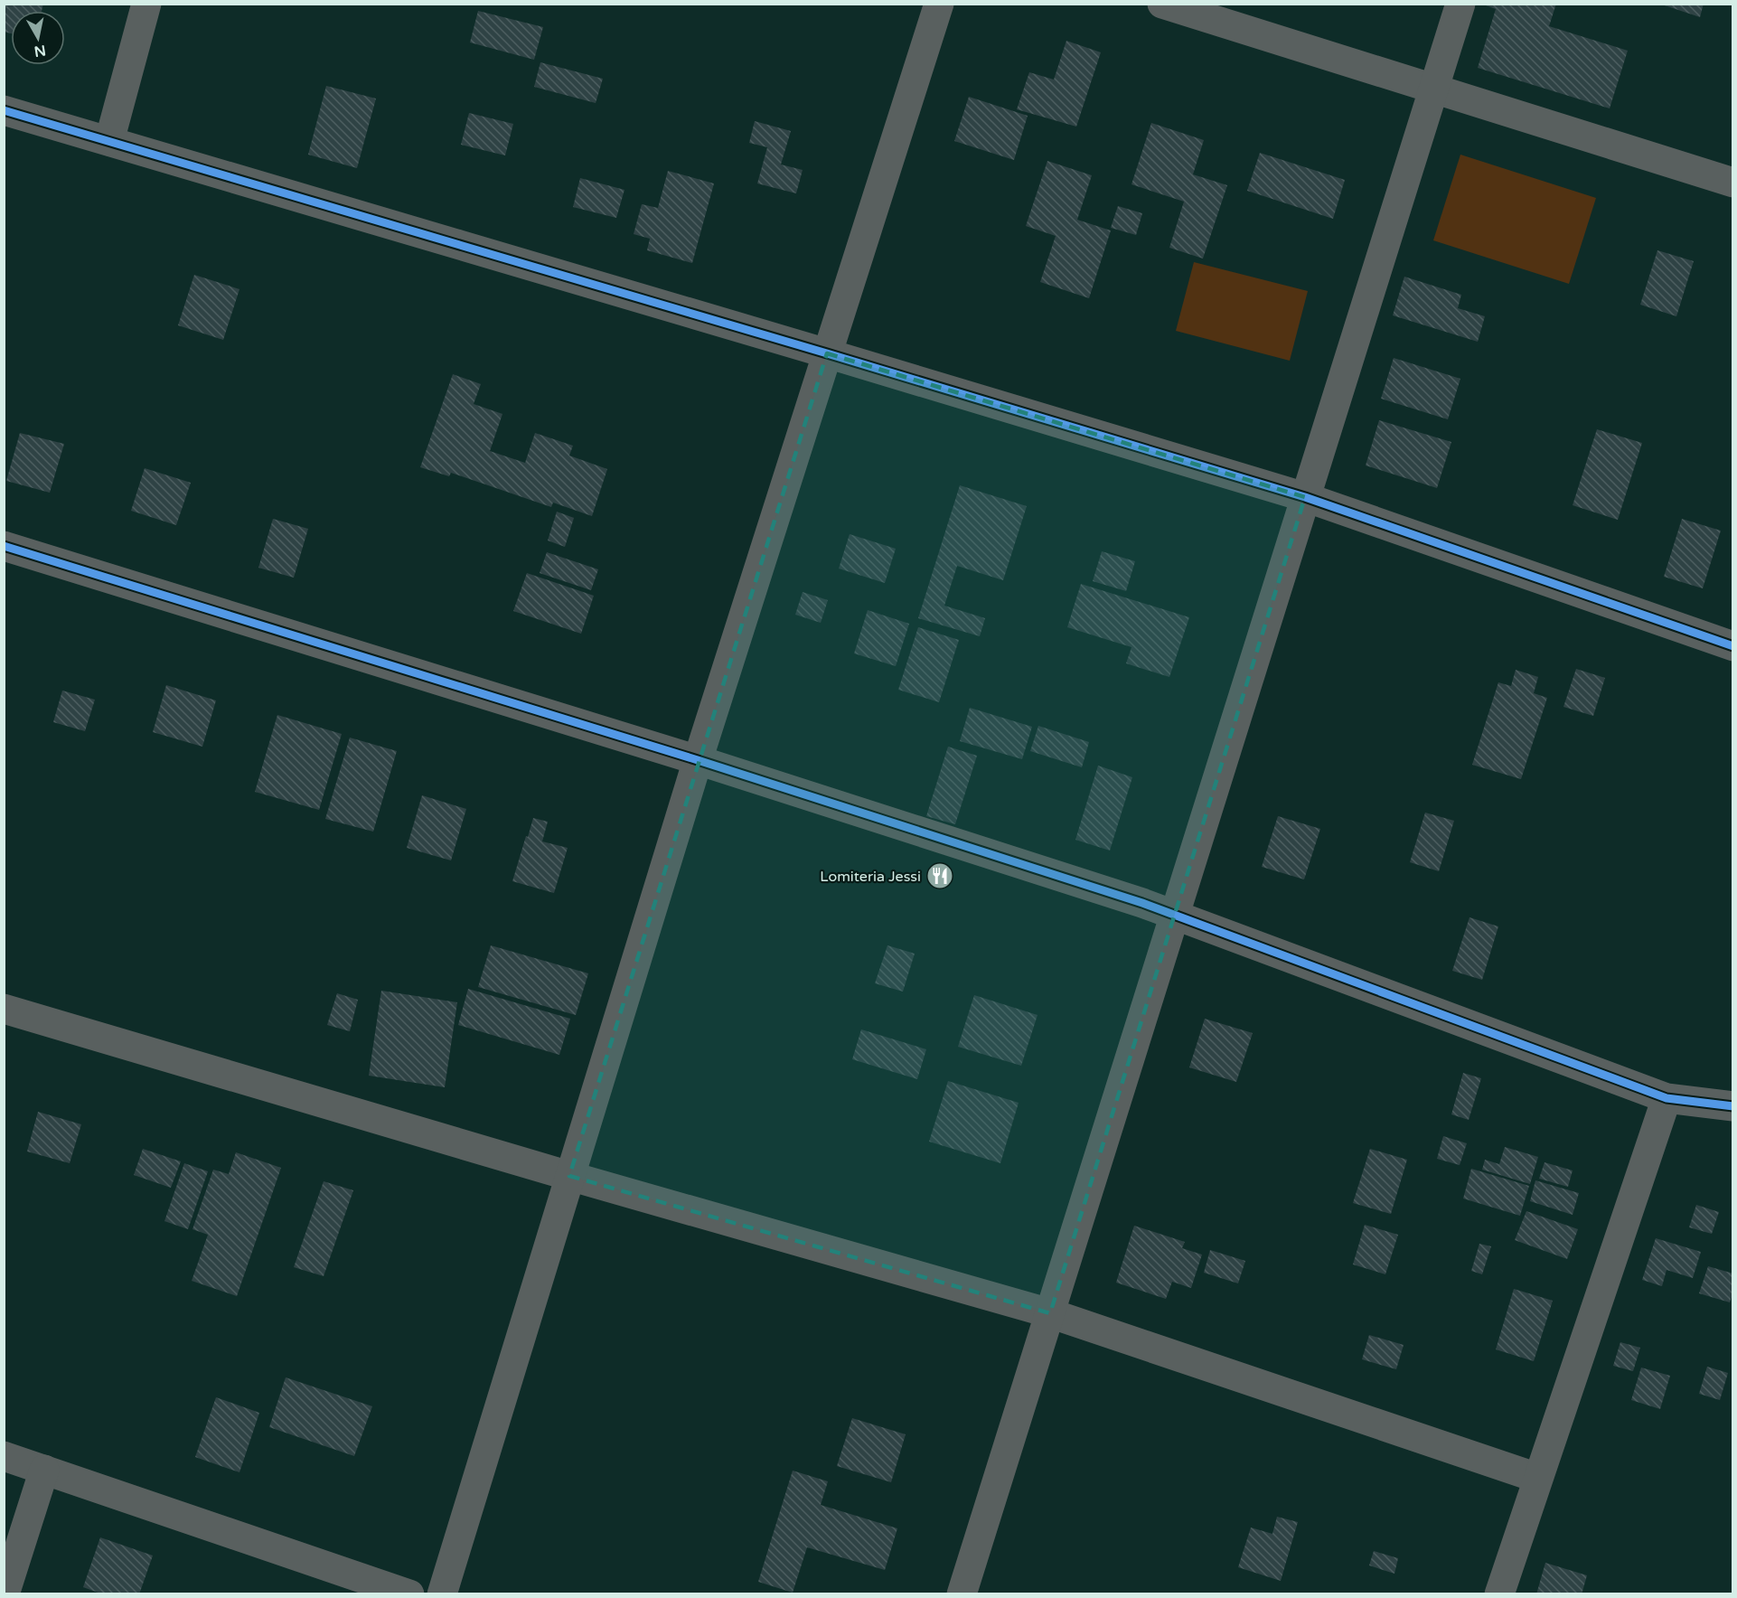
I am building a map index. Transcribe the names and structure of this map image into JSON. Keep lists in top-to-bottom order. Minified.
{"places":{"restaurant":["Lomiteria Jessi"]},"north":"bottom"}
